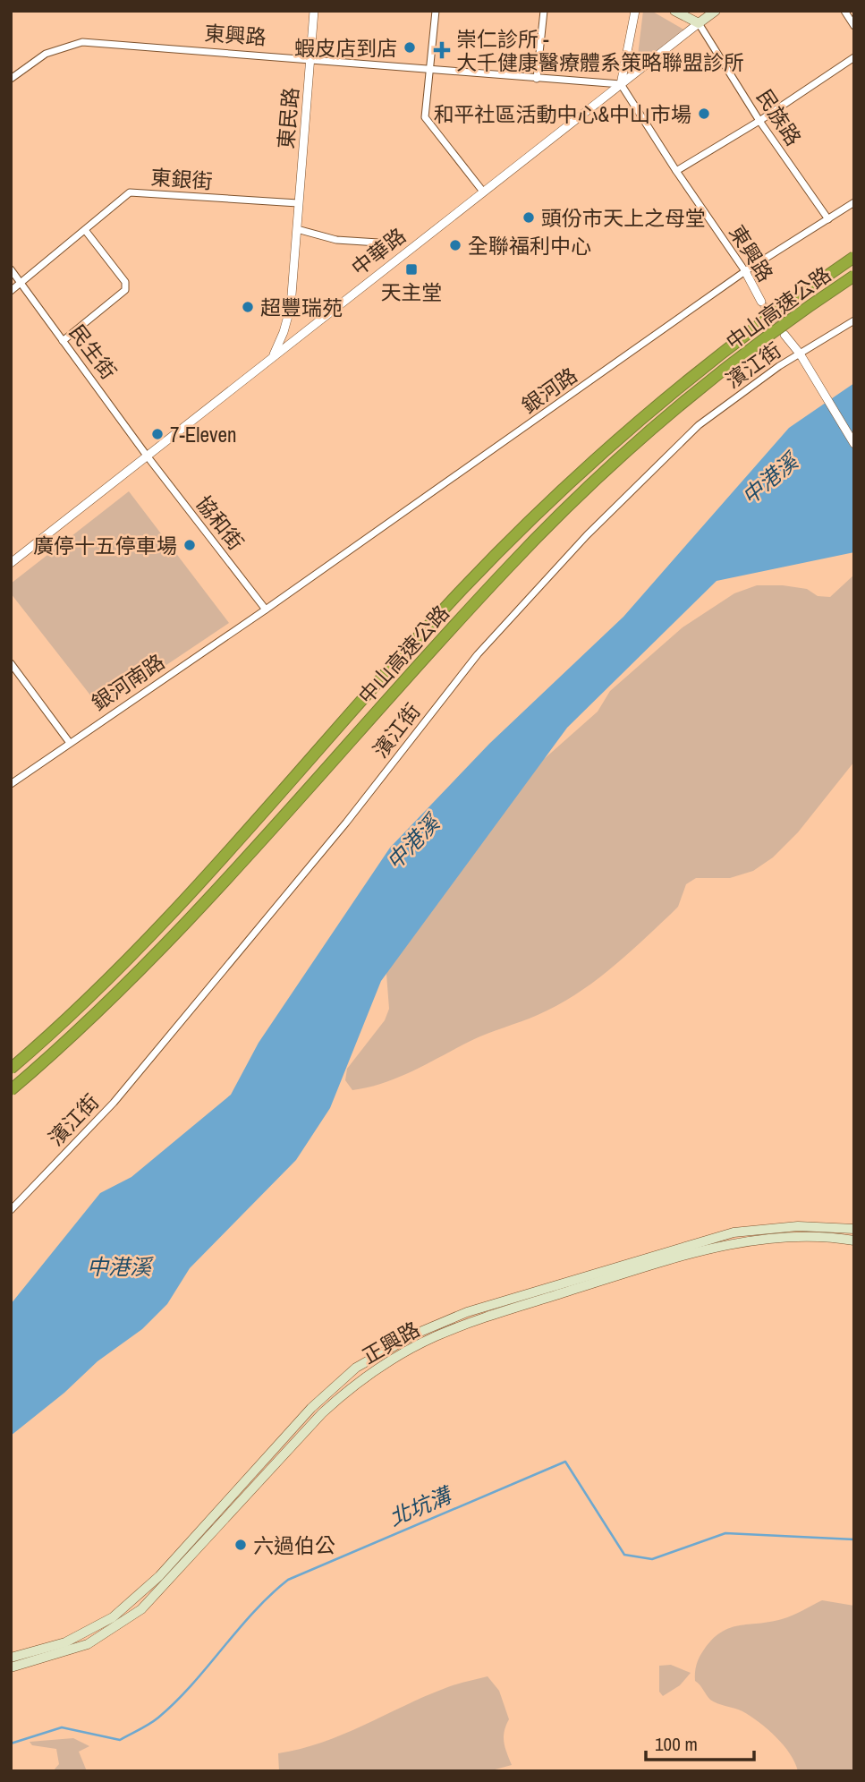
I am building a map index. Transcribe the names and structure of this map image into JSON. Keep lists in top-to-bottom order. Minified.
{"streets":{"highway":["中山高速公路"],"main road":["正興路"],"street":["東興路","民族路","東民路","東銀街","中華路","民生街","濱江街","銀河路","協和街","銀河南路"]},"crossings":[["東興路","東民路"],["東興路","中華路"],["東興路","銀河路"],["民族路","中華路"],["民族路","銀河路"],["東民路","東銀街"],["東民路","中華路"],["東銀街","民生街"],["中華路","民生街"],["中華路","協和街"],["民生街","協和街"],["銀河路","協和街"],["銀河路","銀河南路"],["協和街","銀河南路"]],"water":["中港溪","北坑溝"],"places":{"other":["蝦皮店到店","和平社區活動中心&中山市場","頭份市天上之母堂","全聯福利中心","超豐瑞苑","7-Eleven","廣停十五停車場","六過伯公"],"health":["崇仁診所 - 大千健康醫療體系策略聯盟診所"],"transit":["天主堂"]},"scale_bar":"100 m"}
